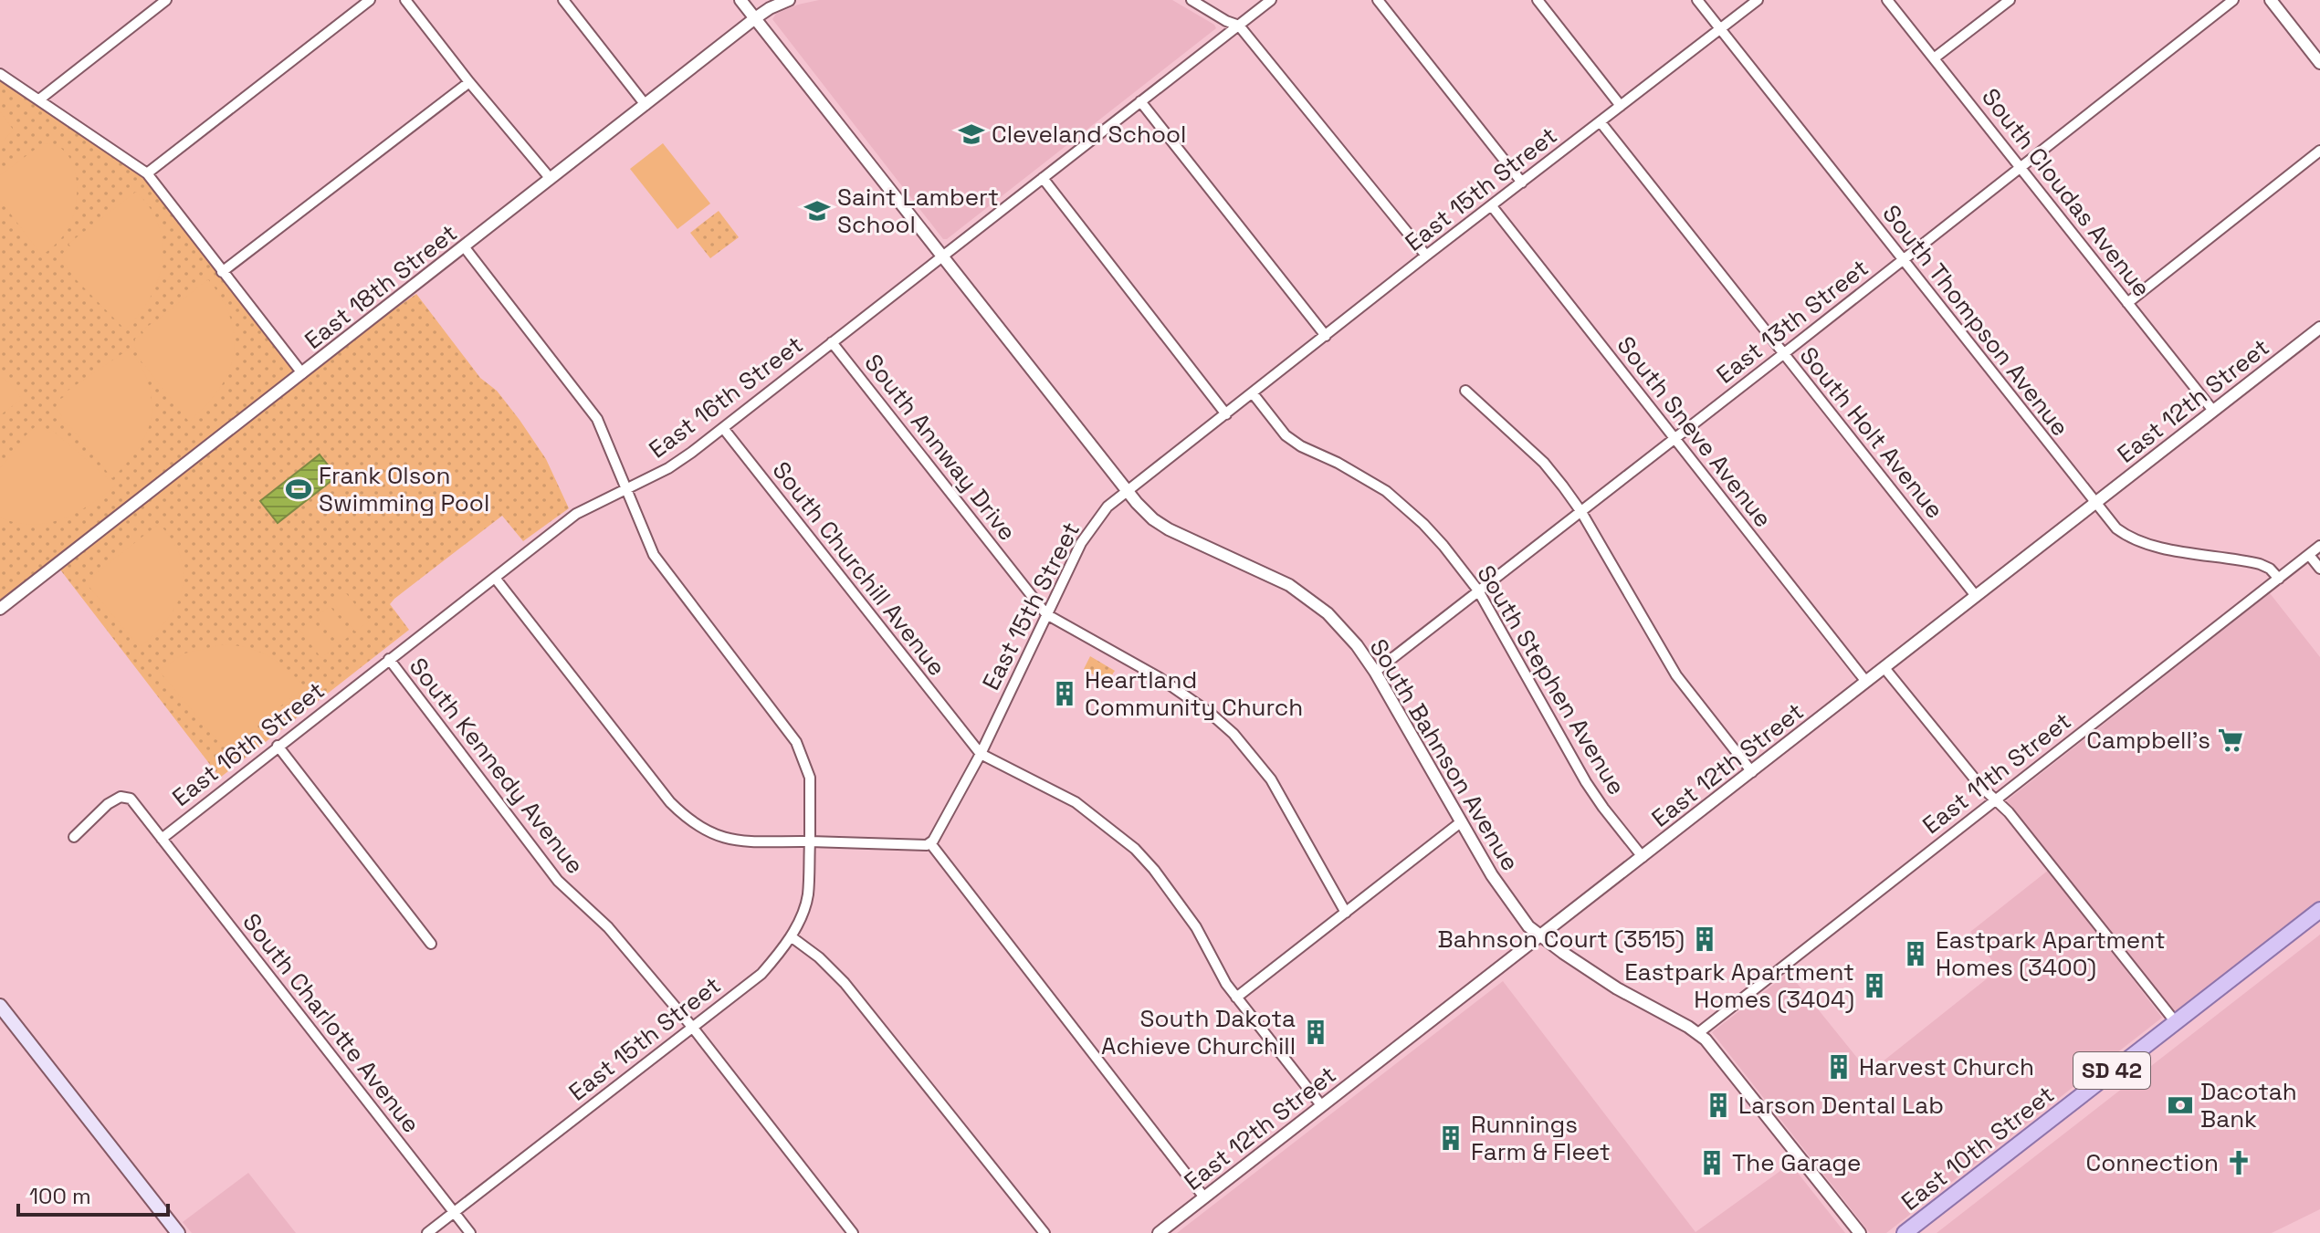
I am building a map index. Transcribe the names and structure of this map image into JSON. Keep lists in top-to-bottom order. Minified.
{"streets":{"main road":["SD 42","East 10th Street"],"street":["East 15th Street","South Cloudas Avenue","East 18th Street","South Thompson Avenue","East 13th Street","East 16th Street","East 12th Street","South Sneve Avenue","South Holt Avenue","South Annway Drive","South Churchill Avenue","South Stephen Avenue","South Bahnson Avenue","South Kennedy Avenue","East 11th Street","South Charlotte Avenue"]},"crossings":[["East 15th Street","East 18th Street"],["East 15th Street","South Thompson Avenue"],["East 15th Street","East 16th Street"],["East 15th Street","South Sneve Avenue"],["East 15th Street","South Holt Avenue"],["East 15th Street","South Annway Drive"],["East 15th Street","South Churchill Avenue"],["East 15th Street","South Stephen Avenue"],["East 15th Street","South Bahnson Avenue"],["East 15th Street","South Kennedy Avenue"],["East 15th Street","South Charlotte Avenue"],["South Cloudas Avenue","East 13th Street"],["South Cloudas Avenue","East 12th Street"],["East 18th Street","South Bahnson Avenue"],["South Thompson Avenue","East 13th Street"],["South Thompson Avenue","East 12th Street"],["South Thompson Avenue","East 11th Street"],["East 13th Street","South Sneve Avenue"],["East 13th Street","South Holt Avenue"],["East 13th Street","South Stephen Avenue"],["East 13th Street","South Bahnson Avenue"],["East 16th Street","South Annway Drive"],["East 16th Street","South Churchill Avenue"],["East 16th Street","South Bahnson Avenue"],["East 16th Street","South Kennedy Avenue"],["East 16th Street","South Charlotte Avenue"],["East 12th Street","South Sneve Avenue"],["East 12th Street","South Holt Avenue"],["East 12th Street","South Churchill Avenue"],["East 12th Street","South Stephen Avenue"],["East 12th Street","South Bahnson Avenue"],["South Bahnson Avenue","East 11th Street"]],"places":{"school or university":["Cleveland School","Saint Lambert School"],"sports":["Frank Olson Swimming Pool"],"building":["Heartland Community Church","Bahnson Court (3515)","Eastpark Apartment Homes (3400)","Eastpark Apartment Homes (3404)","South Dakota Achieve Churchill","Harvest Church","Larson Dental Lab","Runnings Farm & Fleet","The Garage"],"supermarket":["Campbell's"],"bank":["Dacotah Bank"],"church":["Connection"]},"scale_bar":"100 m"}
